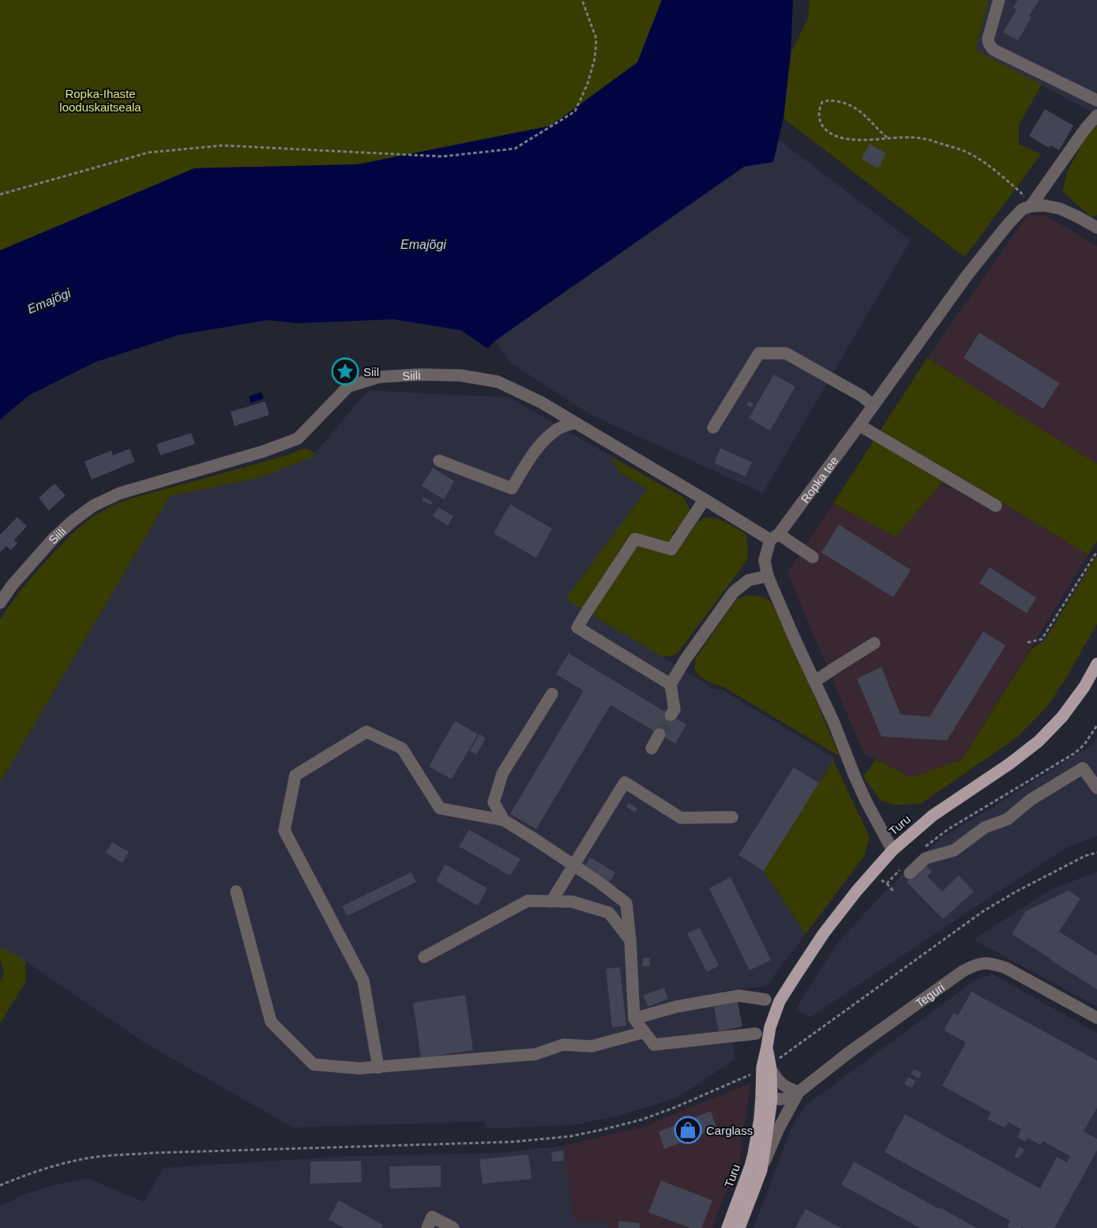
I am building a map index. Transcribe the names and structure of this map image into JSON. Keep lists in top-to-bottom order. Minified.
{"streets":{"main road":["Turu"],"street":["Siili","Ropka tee","Teguri"]},"crossings":[["Siili","Ropka tee"],["Ropka tee","Turu"],["Turu","Teguri"]],"water":["Emajõgi"],"parks":["Ropka-Ihaste looduskaitseala"],"places":{"place":["Siil"],"shop":["Carglass"]}}
